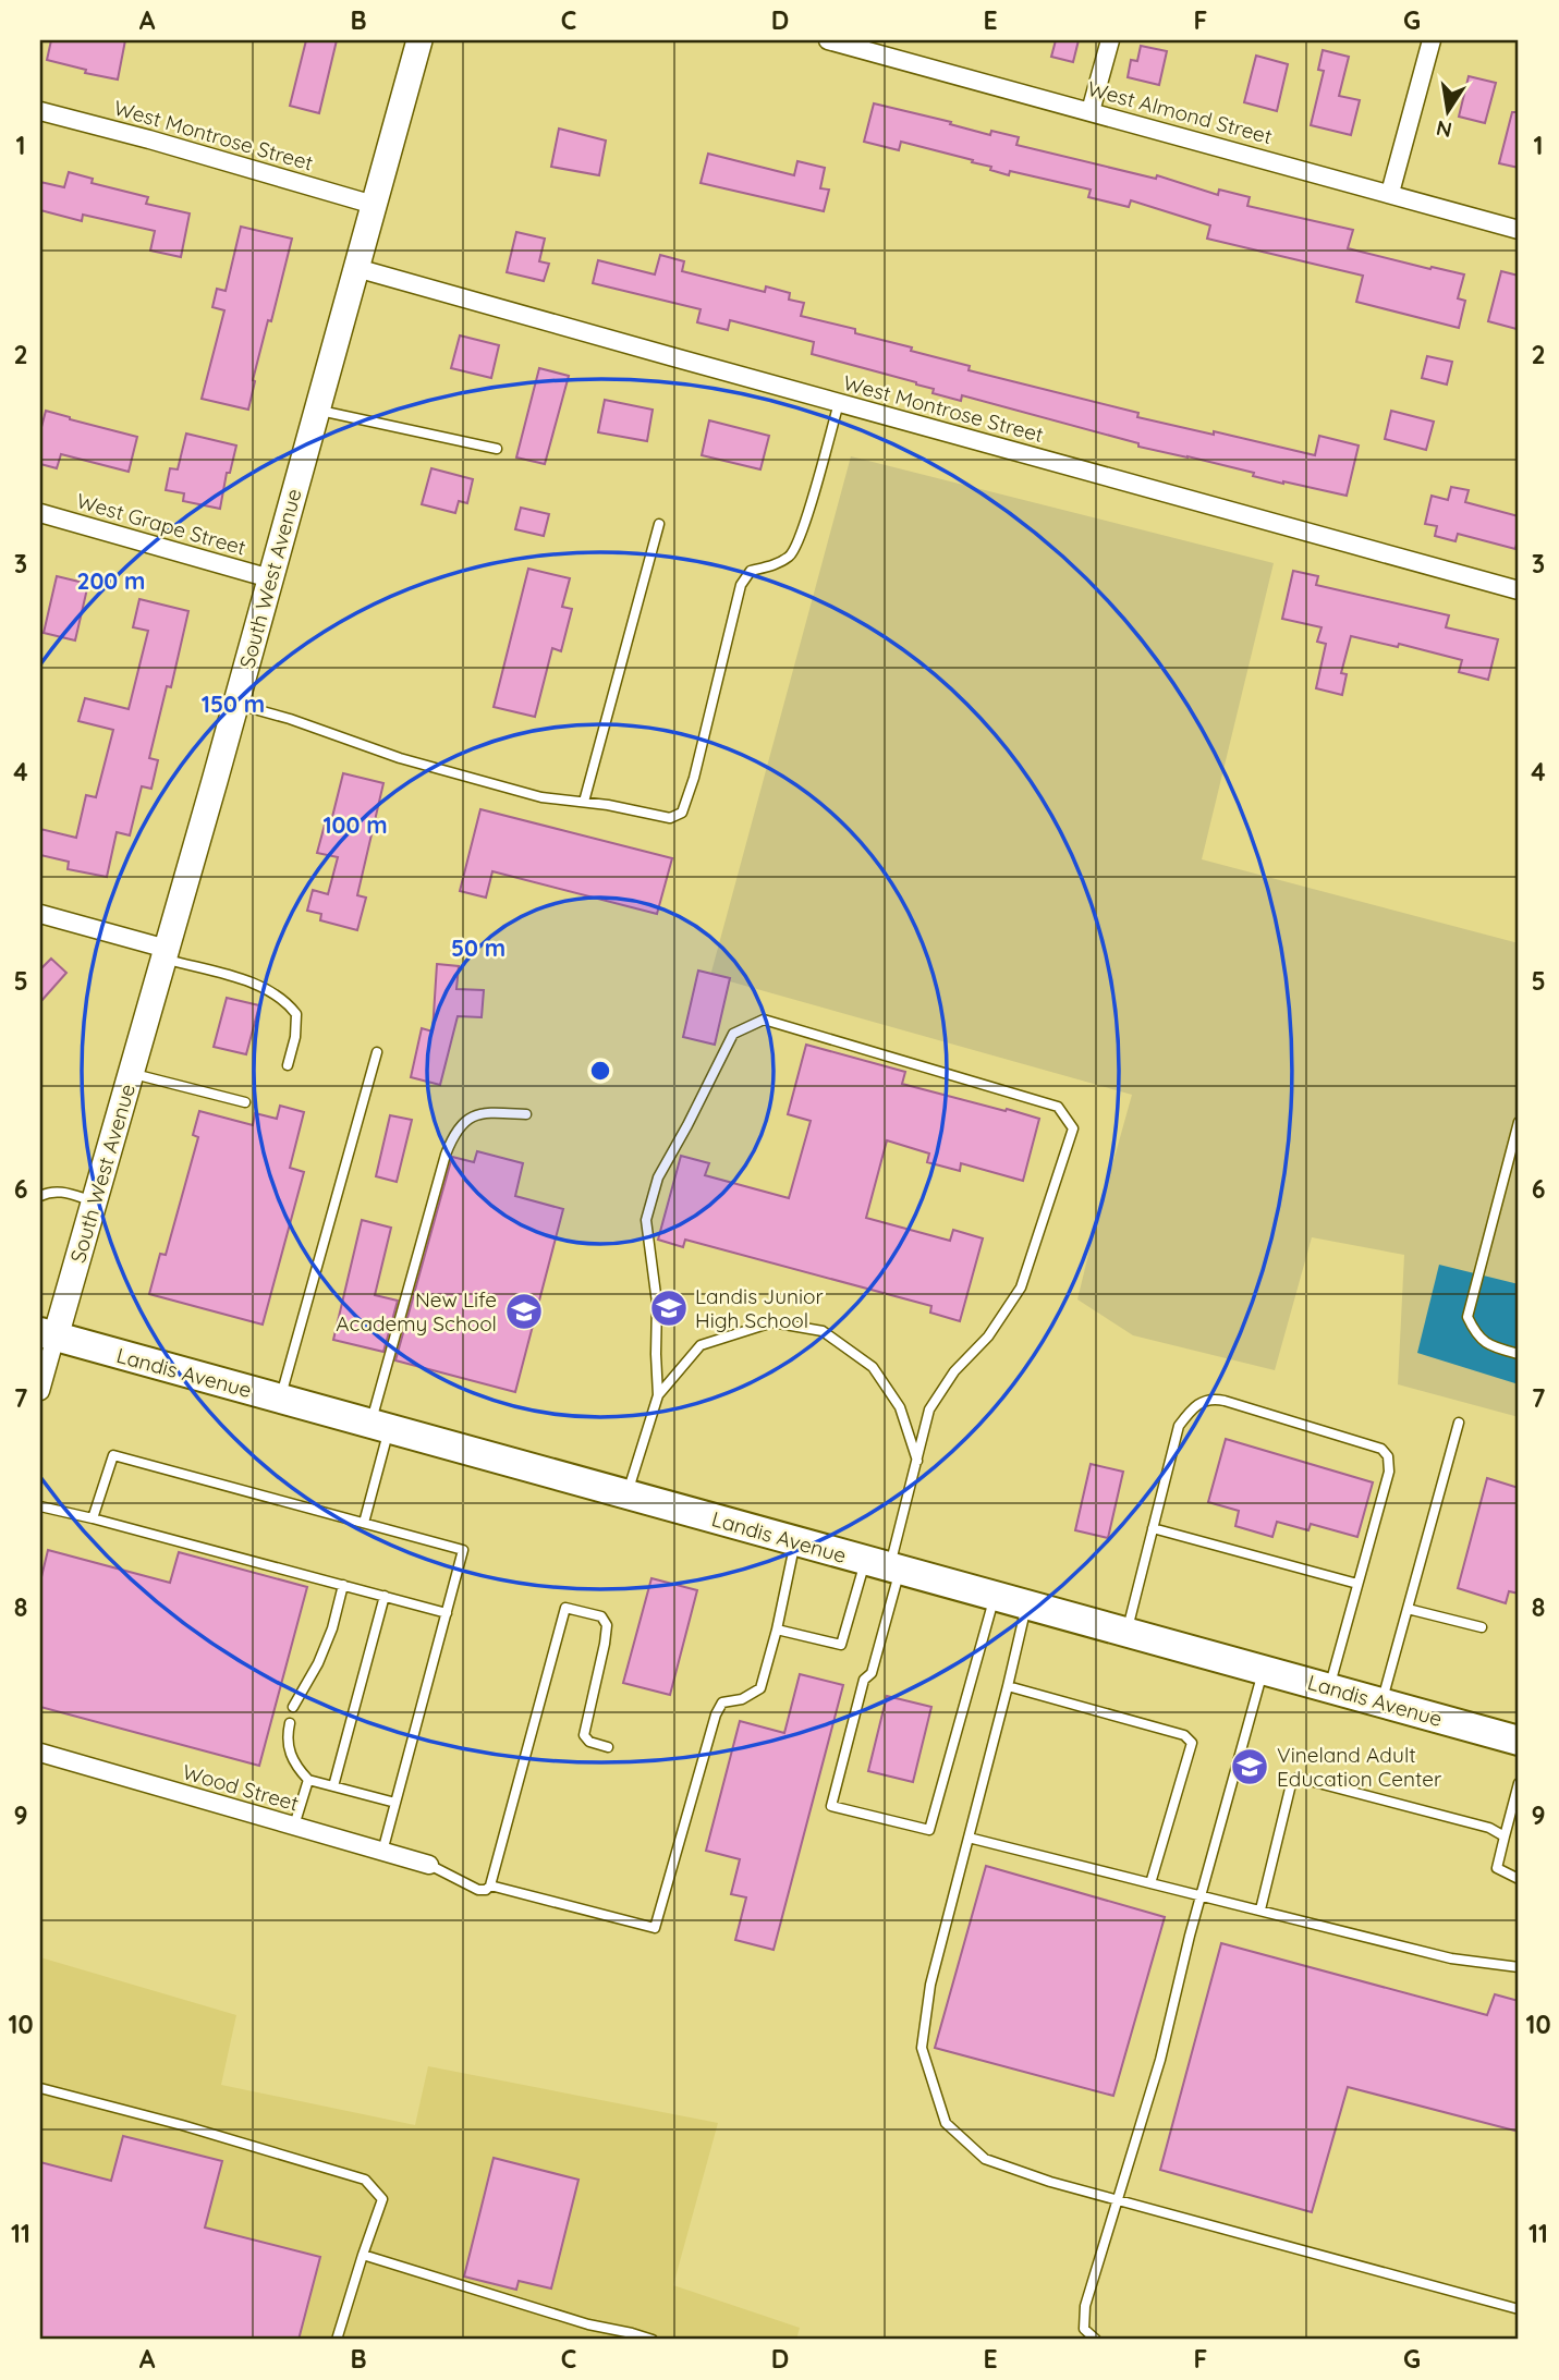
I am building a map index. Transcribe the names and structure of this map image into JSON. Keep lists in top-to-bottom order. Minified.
{"streets":{"main road":["Landis Avenue"],"street":["West Almond Street","West Montrose Street","West Grape Street","South West Avenue","Wood Street"]},"crossings":[["West Montrose Street","South West Avenue"],["West Grape Street","South West Avenue"],["South West Avenue","Landis Avenue"]],"places":{"school or university":["Landis Junior High School","New Life Academy School","Vineland Adult Education Center"]},"north":"bottom","grid":{"columns":["A","B","C","D","E","F","G"],"rows":["1","2","3","4","5","6","7","8","9","10","11"]},"rings":["200 m","150 m","100 m","50 m"]}
